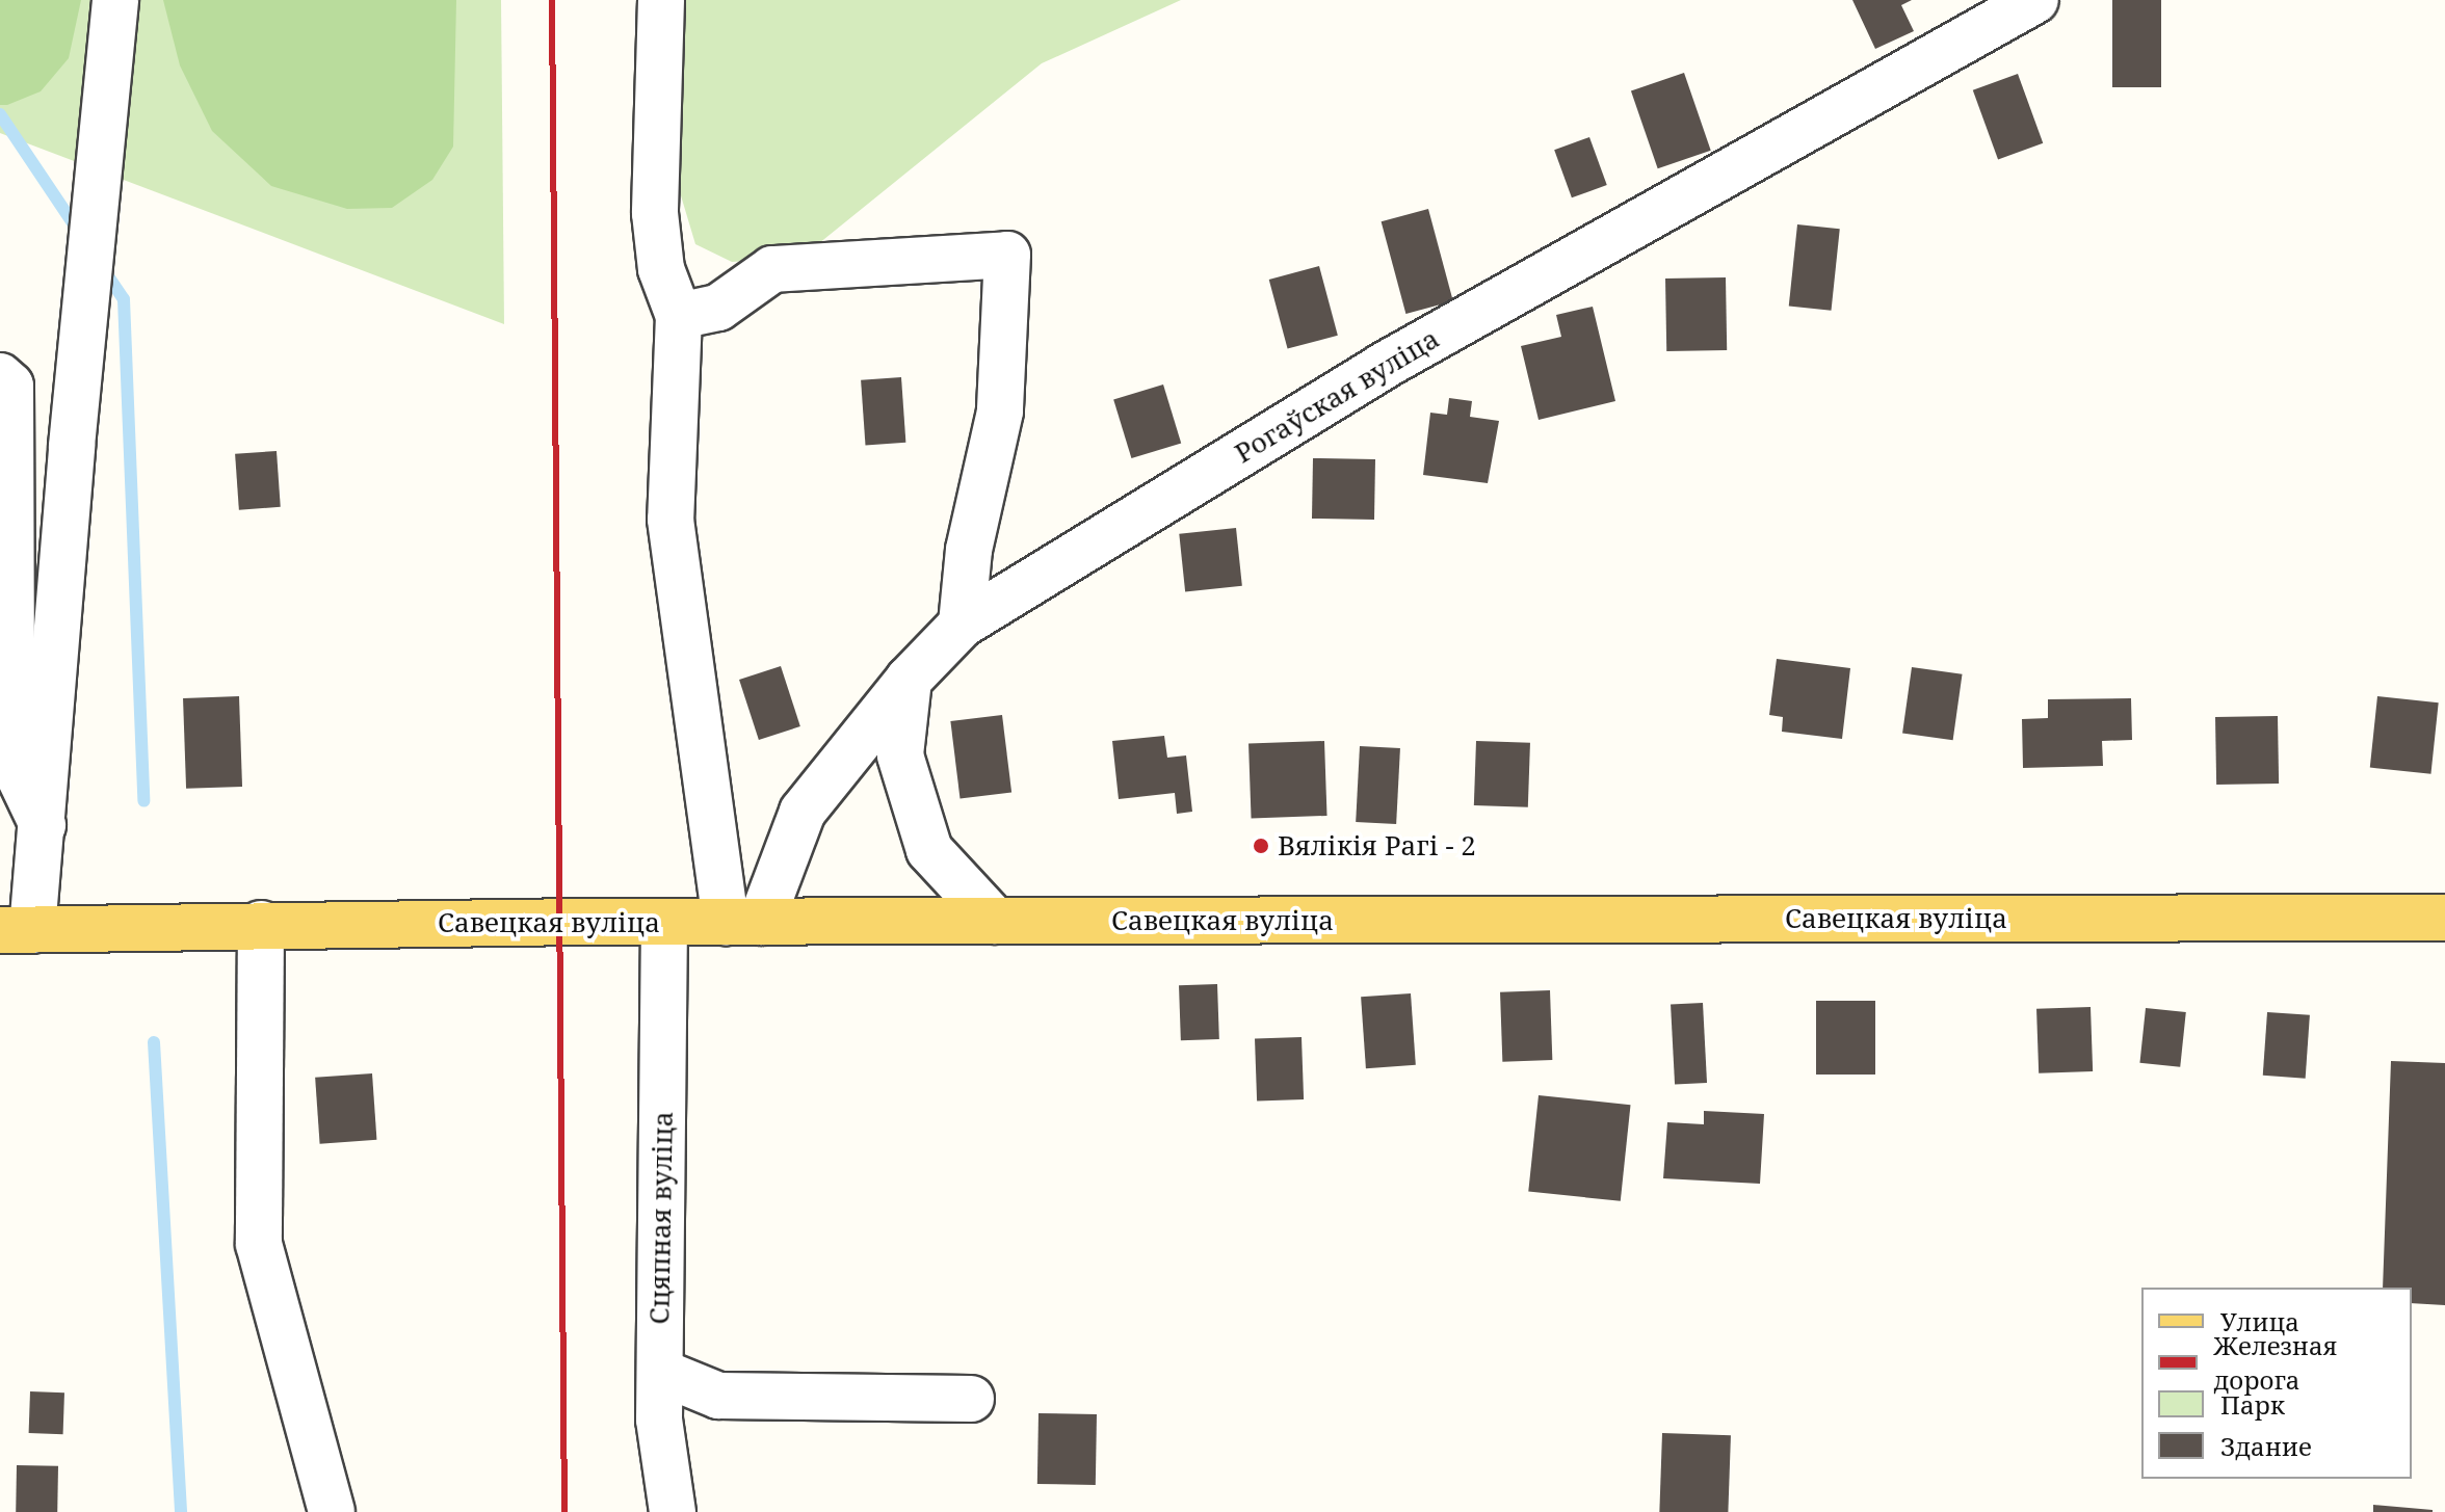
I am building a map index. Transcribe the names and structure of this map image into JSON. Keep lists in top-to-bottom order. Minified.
{"streets":{"main road":["Савецкая вуліца"],"street":["Рогаўская вуліца","Сцяпная вуліца"]},"crossings":[["Рогаўская вуліца","Савецкая вуліца"],["Савецкая вуліца","Сцяпная вуліца"]],"places":["Вялікія Рагі - 2"],"legend":["Улица","Железная дорога","Парк","Здание"]}
